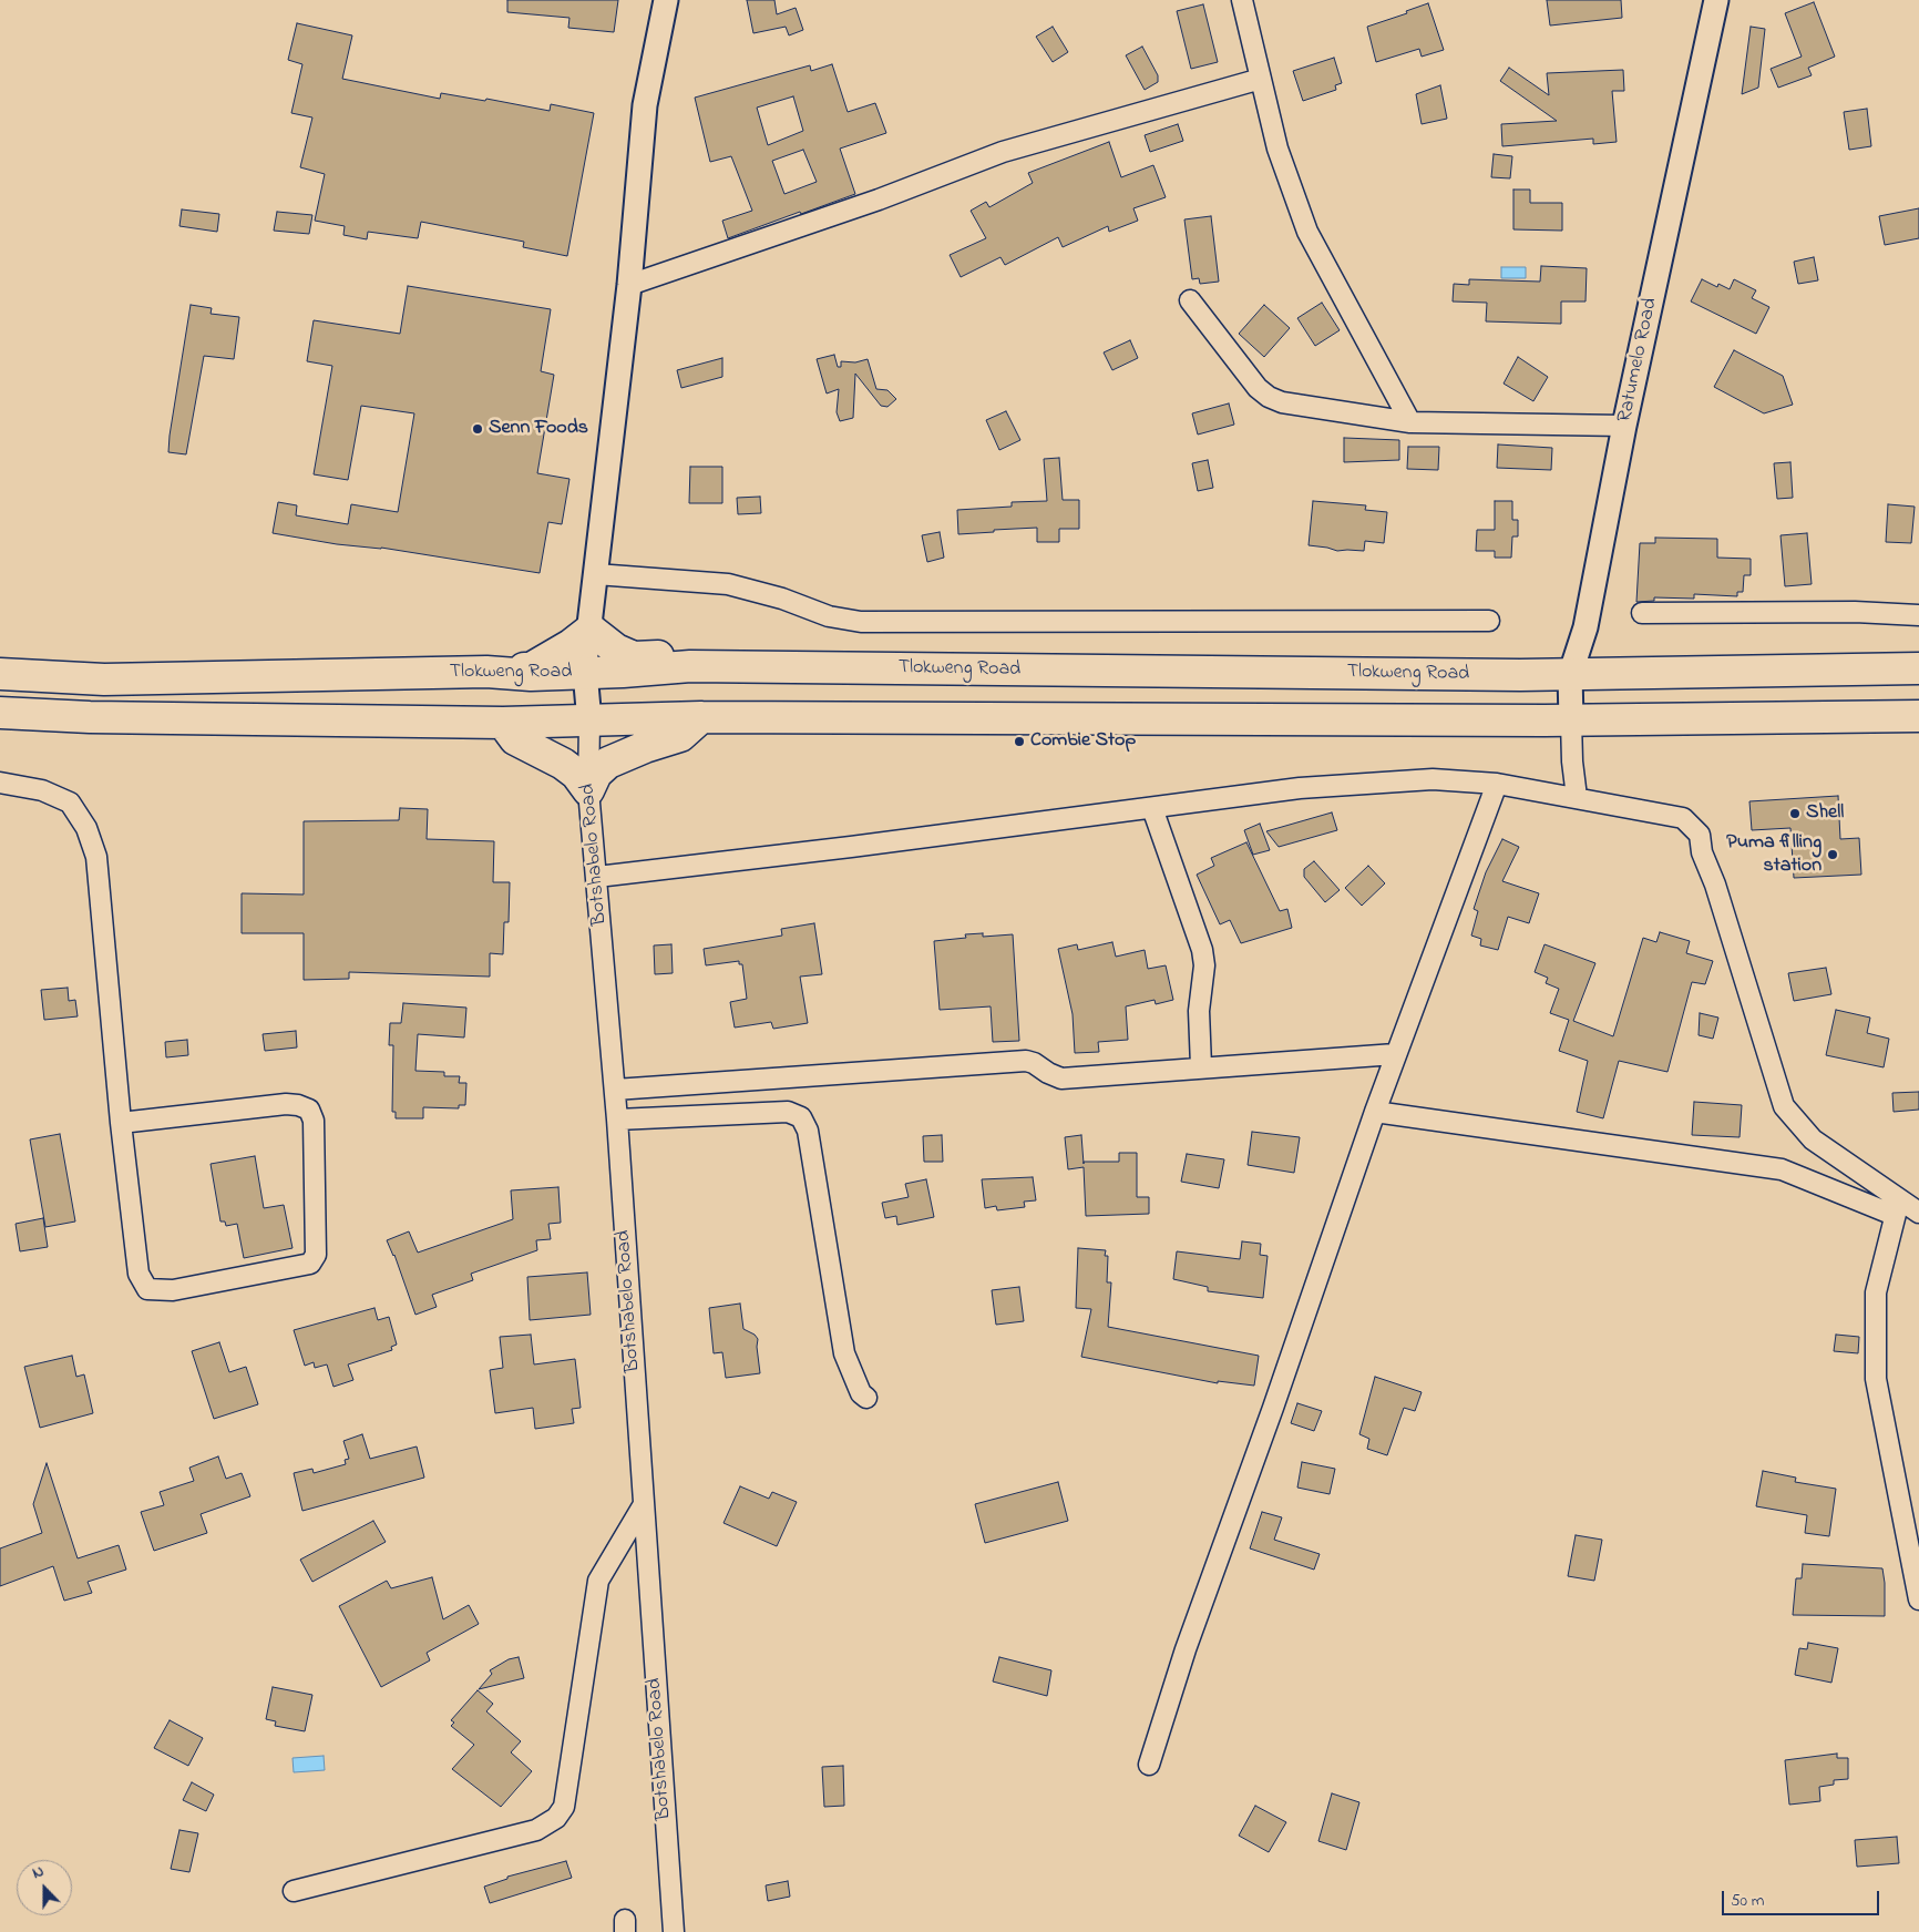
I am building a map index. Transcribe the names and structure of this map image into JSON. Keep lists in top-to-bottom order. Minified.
{"streets":{"main road":["Tlokweng Road"],"street":["Ratumelo Road","Botshabelo Road"]},"crossings":[["Ratumelo Road","Tlokweng Road"],["Tlokweng Road","Botshabelo Road"]],"places":["Senn Foods","Combie Stop","Shell","Puma filling station"],"scale_bar":"50 m","north":"top"}
